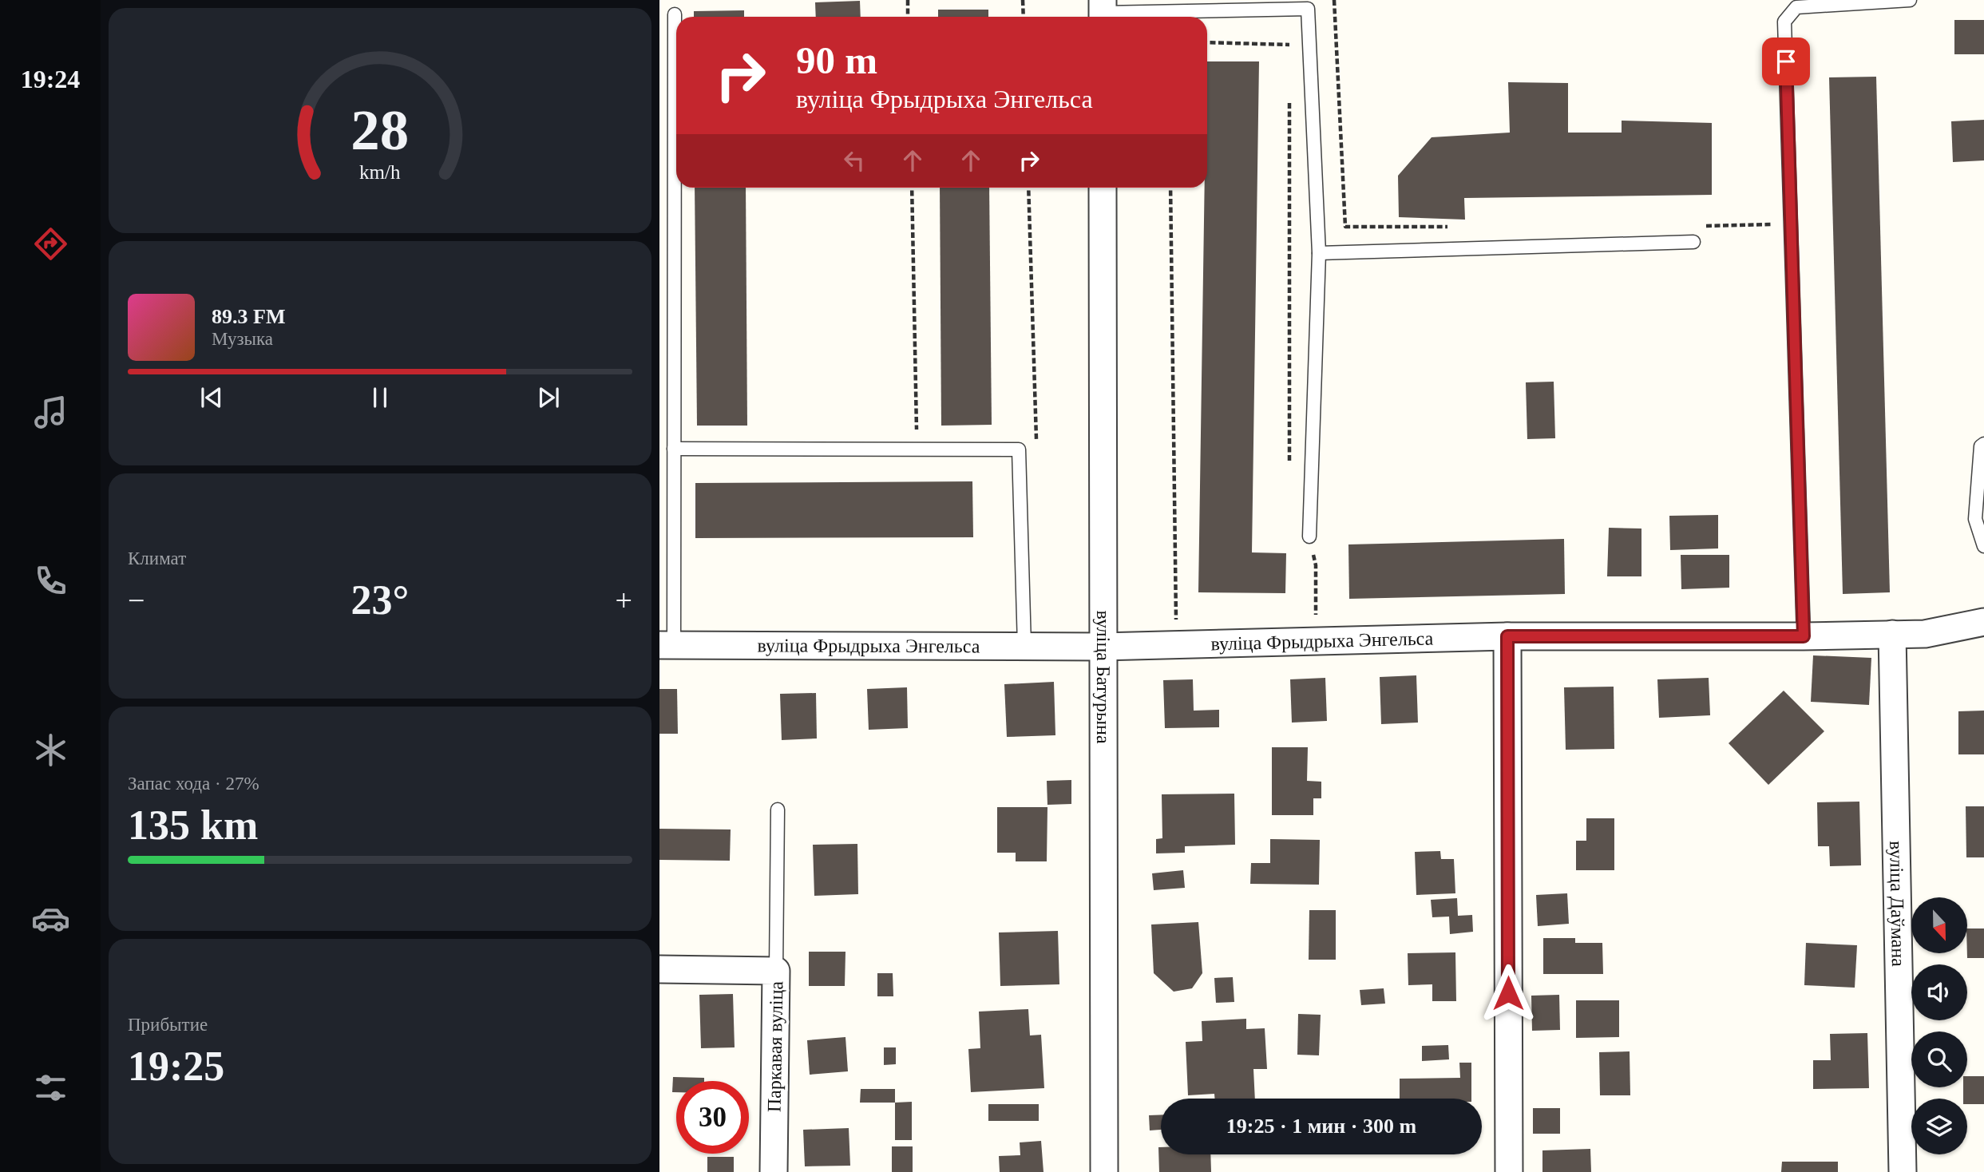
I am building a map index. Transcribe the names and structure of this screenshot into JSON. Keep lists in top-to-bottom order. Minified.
{"streets":{"street":["вуліца Фрыдрыха Энгельса","вуліца Батурына","вуліца Даўмана","Паркавая вуліца"]},"crossings":[["вуліца Фрыдрыха Энгельса","вуліца Батурына"],["вуліца Фрыдрыха Энгельса","вуліца Даўмана"]],"north":"bottom","page":{"tabs":"19:24","turn":["90 m","вуліца Фрыдрыха Энгельса"],"song":["89.3 FM","Музыка"],"tile":["Климат",["Запас хода · 27%","135 km"],["Прибытие","19:25"]],"heat":["−","23°","+"],"limit":"30","trip":"19:25 · 1 мин · 300 m","gauge":["28","km/h"]}}
